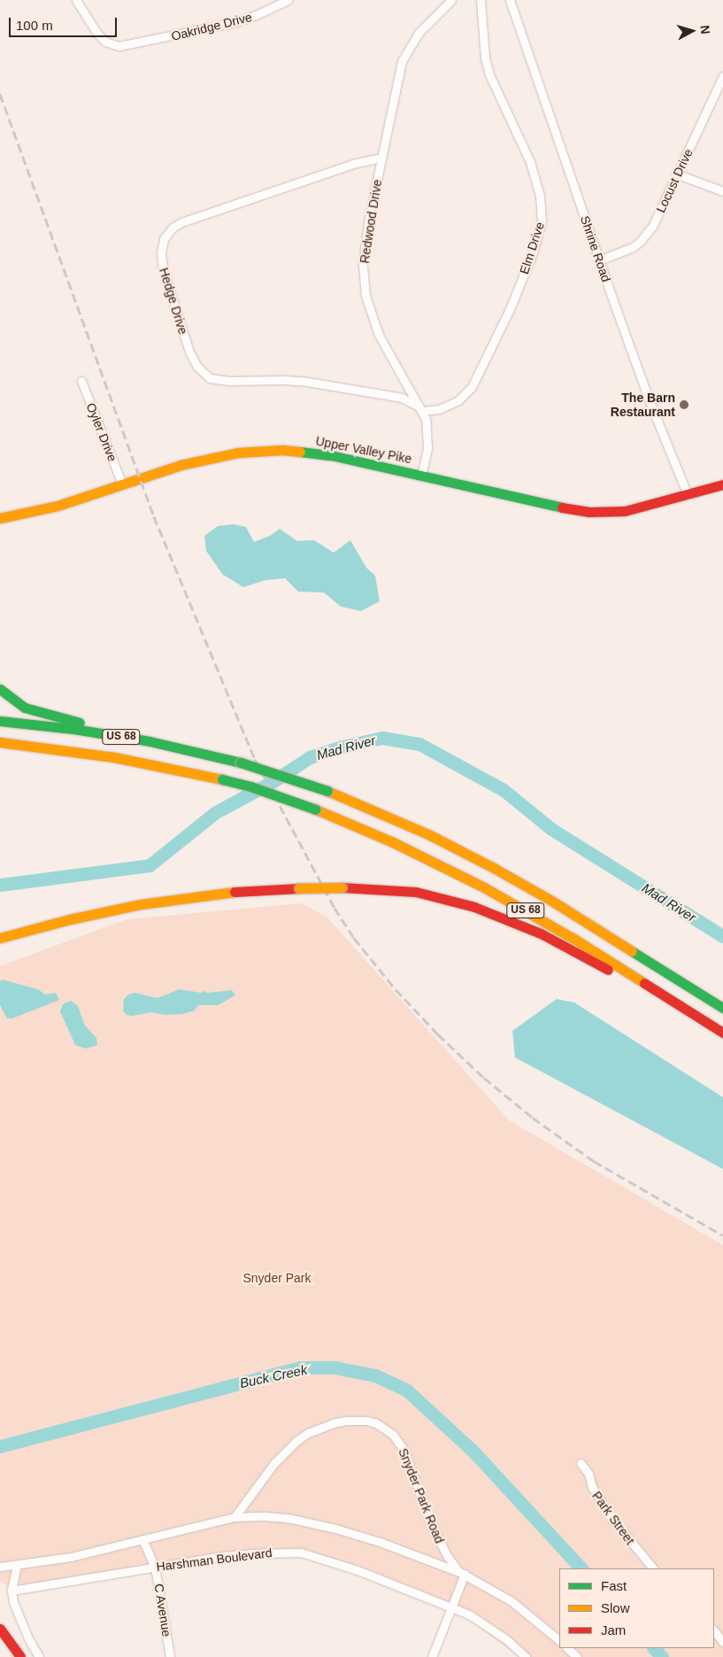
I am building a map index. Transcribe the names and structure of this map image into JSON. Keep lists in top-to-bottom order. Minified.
{"streets":{"main road":["Upper Valley Pike","US 68"],"street":["Oakridge Drive","Locust Drive","Redwood Drive","Elm Drive","Shrine Road","Hedge Drive","Oyler Drive","Snyder Park Road","Park Street","Harshman Boulevard","C Avenue"]},"crossings":[["Locust Drive","Shrine Road"],["Redwood Drive","Elm Drive"],["Redwood Drive","Hedge Drive"],["Redwood Drive","Upper Valley Pike"],["Elm Drive","Hedge Drive"],["Shrine Road","Upper Valley Pike"],["Oyler Drive","Upper Valley Pike"],["Snyder Park Road","C Avenue"],["Harshman Boulevard","C Avenue"]],"water":["Mad River","Buck Creek"],"parks":["Snyder Park"],"places":["The Barn Restaurant"],"legend":["Fast","Slow","Jam"],"scale_bar":"100 m","north":"right"}
